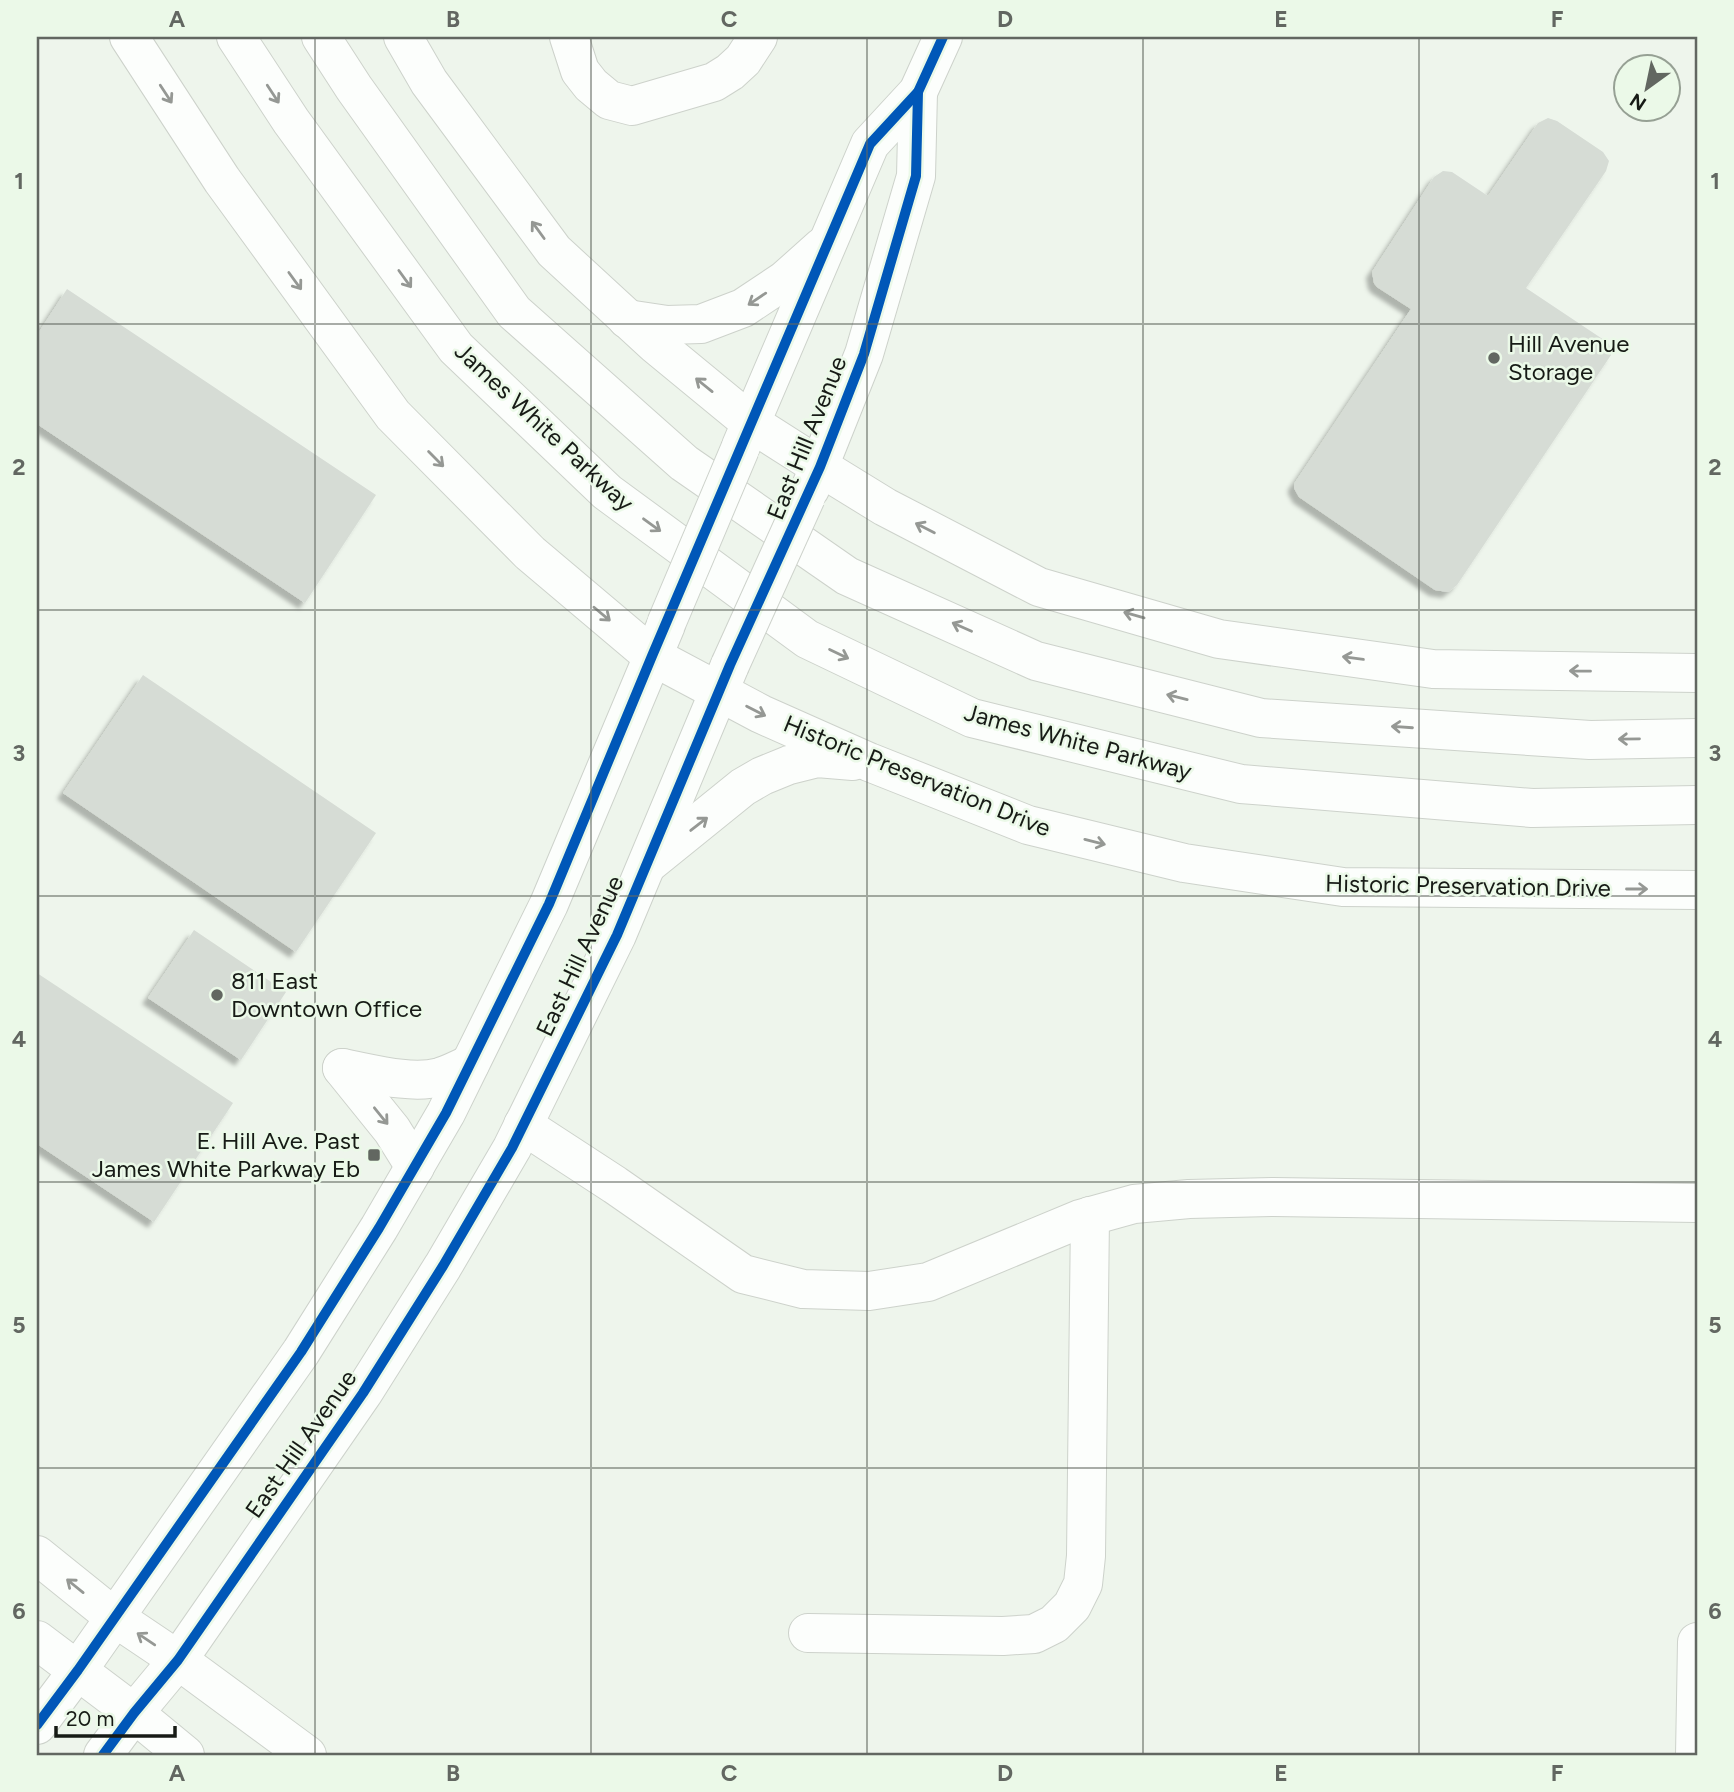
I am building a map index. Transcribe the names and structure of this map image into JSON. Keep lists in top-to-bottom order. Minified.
{"streets":{"main road":["James White Parkway","East Hill Avenue","Historic Preservation Drive"]},"crossings":[["East Hill Avenue","Historic Preservation Drive"]],"places":{"other":["Hill Avenue Storage","811 East Downtown Office"],"transit":["E. Hill Ave. Past James White Parkway Eb"]},"scale_bar":"20 m","north":"bottom left","grid":{"columns":["A","B","C","D","E","F"],"rows":["1","2","3","4","5","6"]}}
